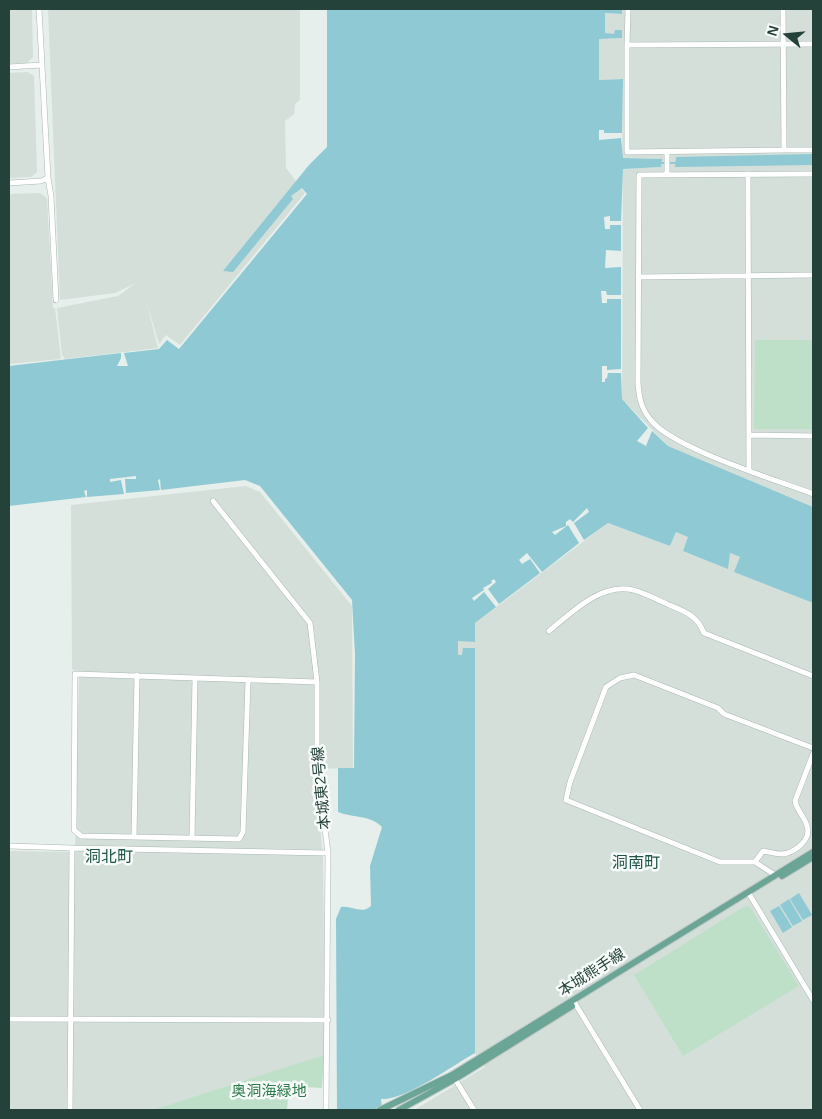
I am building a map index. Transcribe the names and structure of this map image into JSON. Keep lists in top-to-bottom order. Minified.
{"streets":{"main road":["本城熊手線"],"street":["本城東2号線"]},"districts":["洞北町","洞南町"],"parks":["奥洞海緑地"],"north":"left"}
